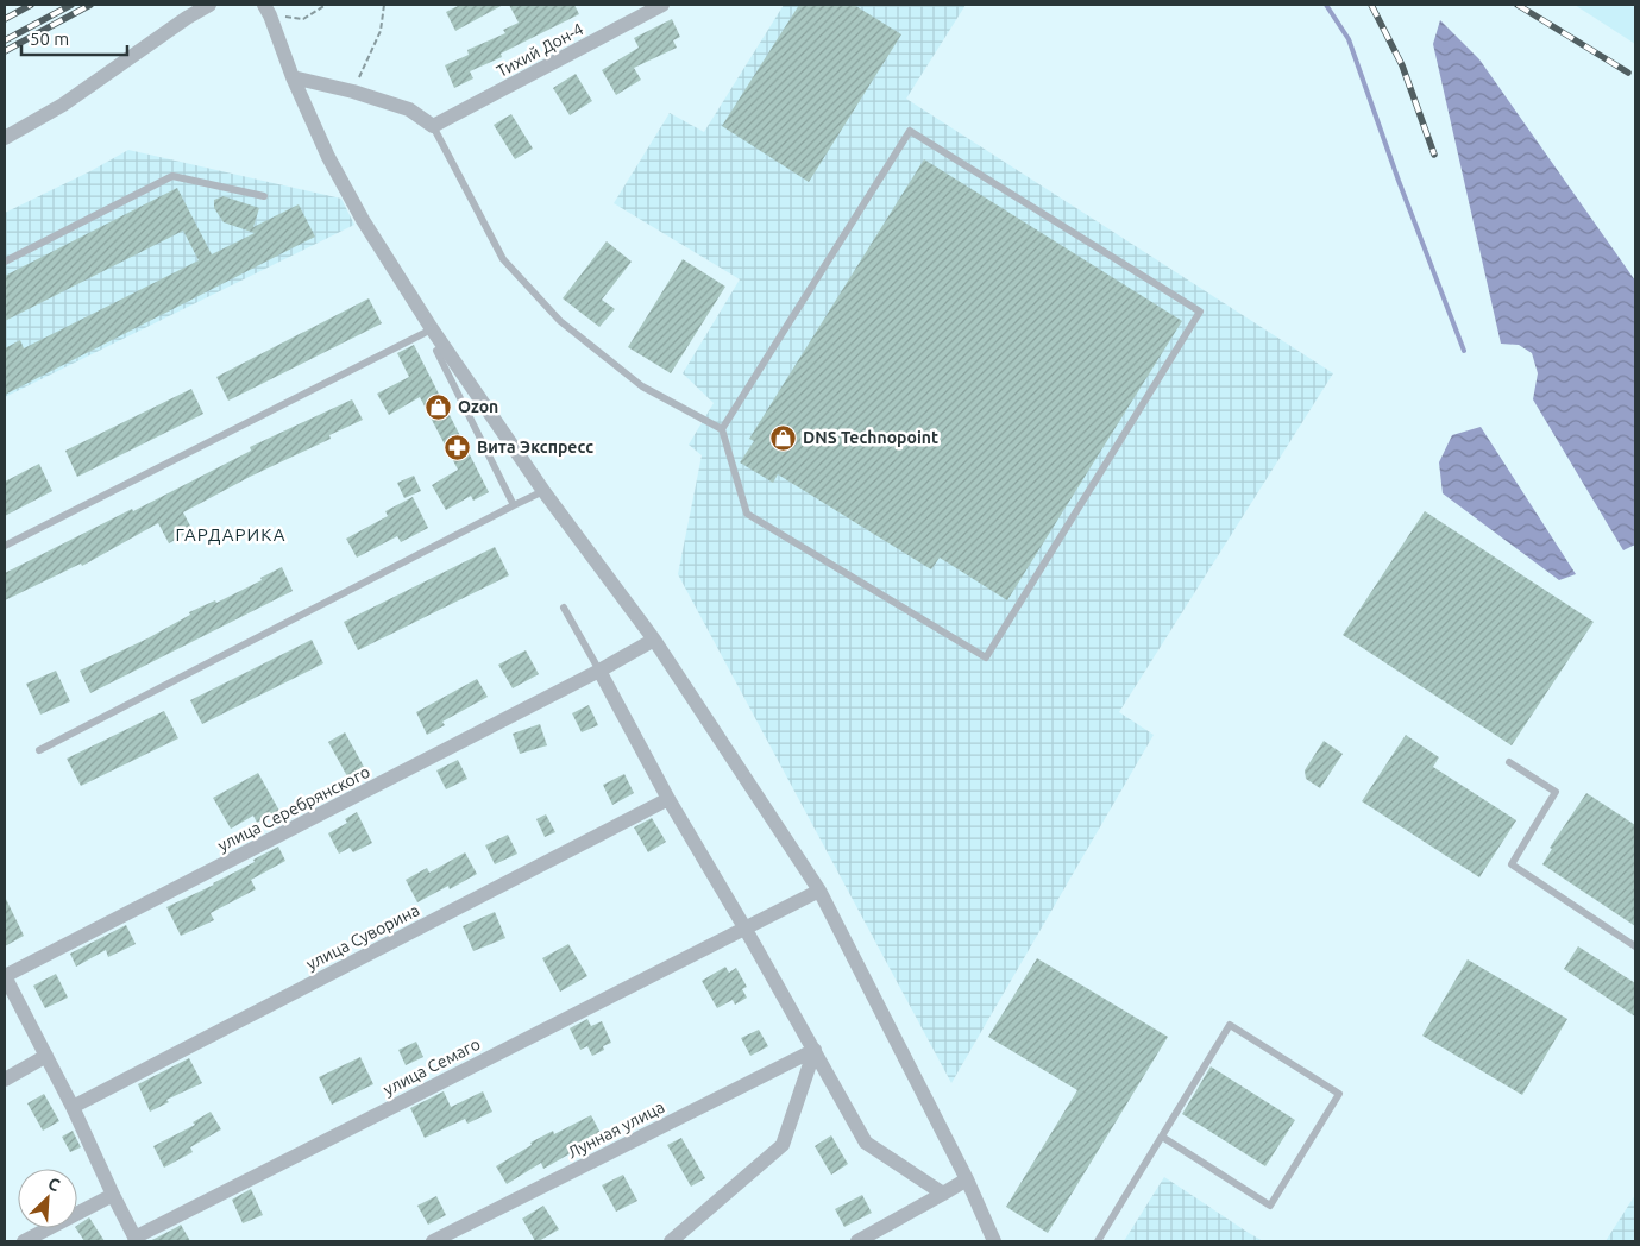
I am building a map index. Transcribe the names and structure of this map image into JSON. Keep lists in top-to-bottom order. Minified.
{"streets":{"street":["Тихий Дон-4","улица Серебрянского","улица Суворина","улица Семаго","Лунная улица"]},"districts":["ГАРДАРИКА"],"places":{"shop":["Ozon","DNS Technopoint"],"pharmacy":["Вита Экспресс"]},"scale_bar":"50 m","north":"top right"}
